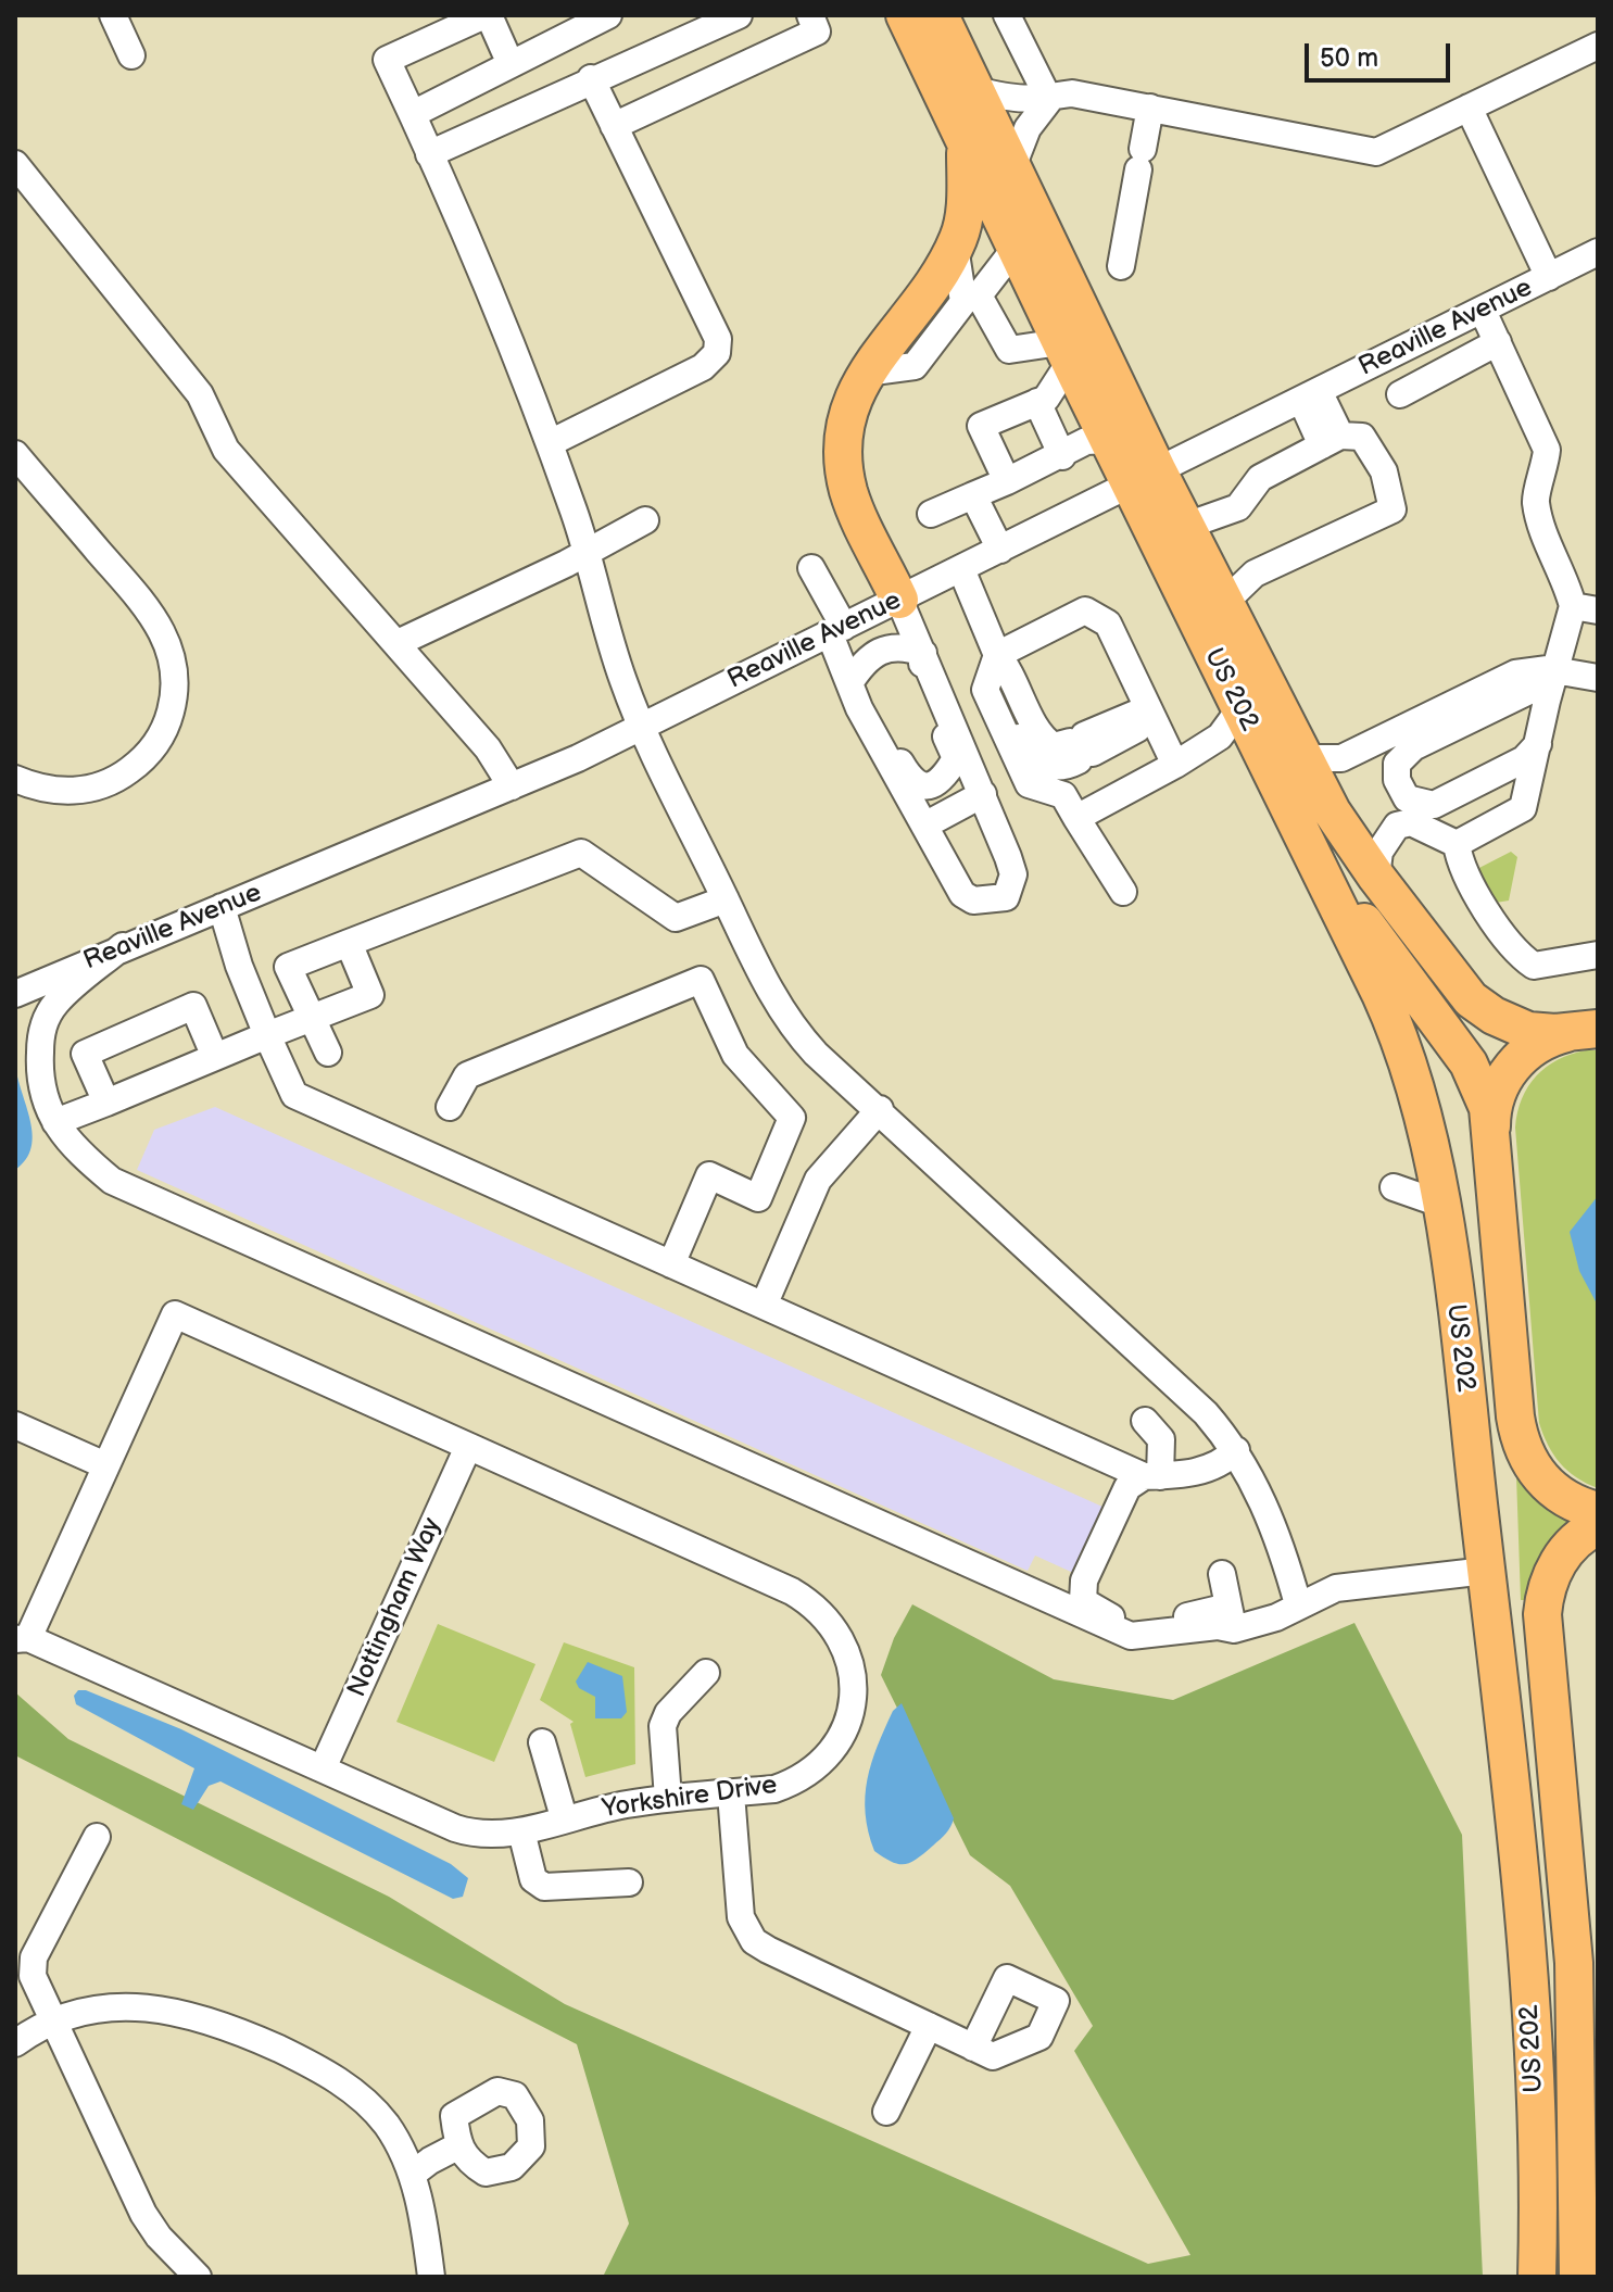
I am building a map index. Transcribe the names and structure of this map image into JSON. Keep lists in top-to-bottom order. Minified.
{"streets":{"highway":["US 202"],"street":["Reaville Avenue","Nottingham Way","Yorkshire Drive"]},"crossings":[["Reaville Avenue","US 202"],["Nottingham Way","Yorkshire Drive"]],"scale_bar":"50 m"}
